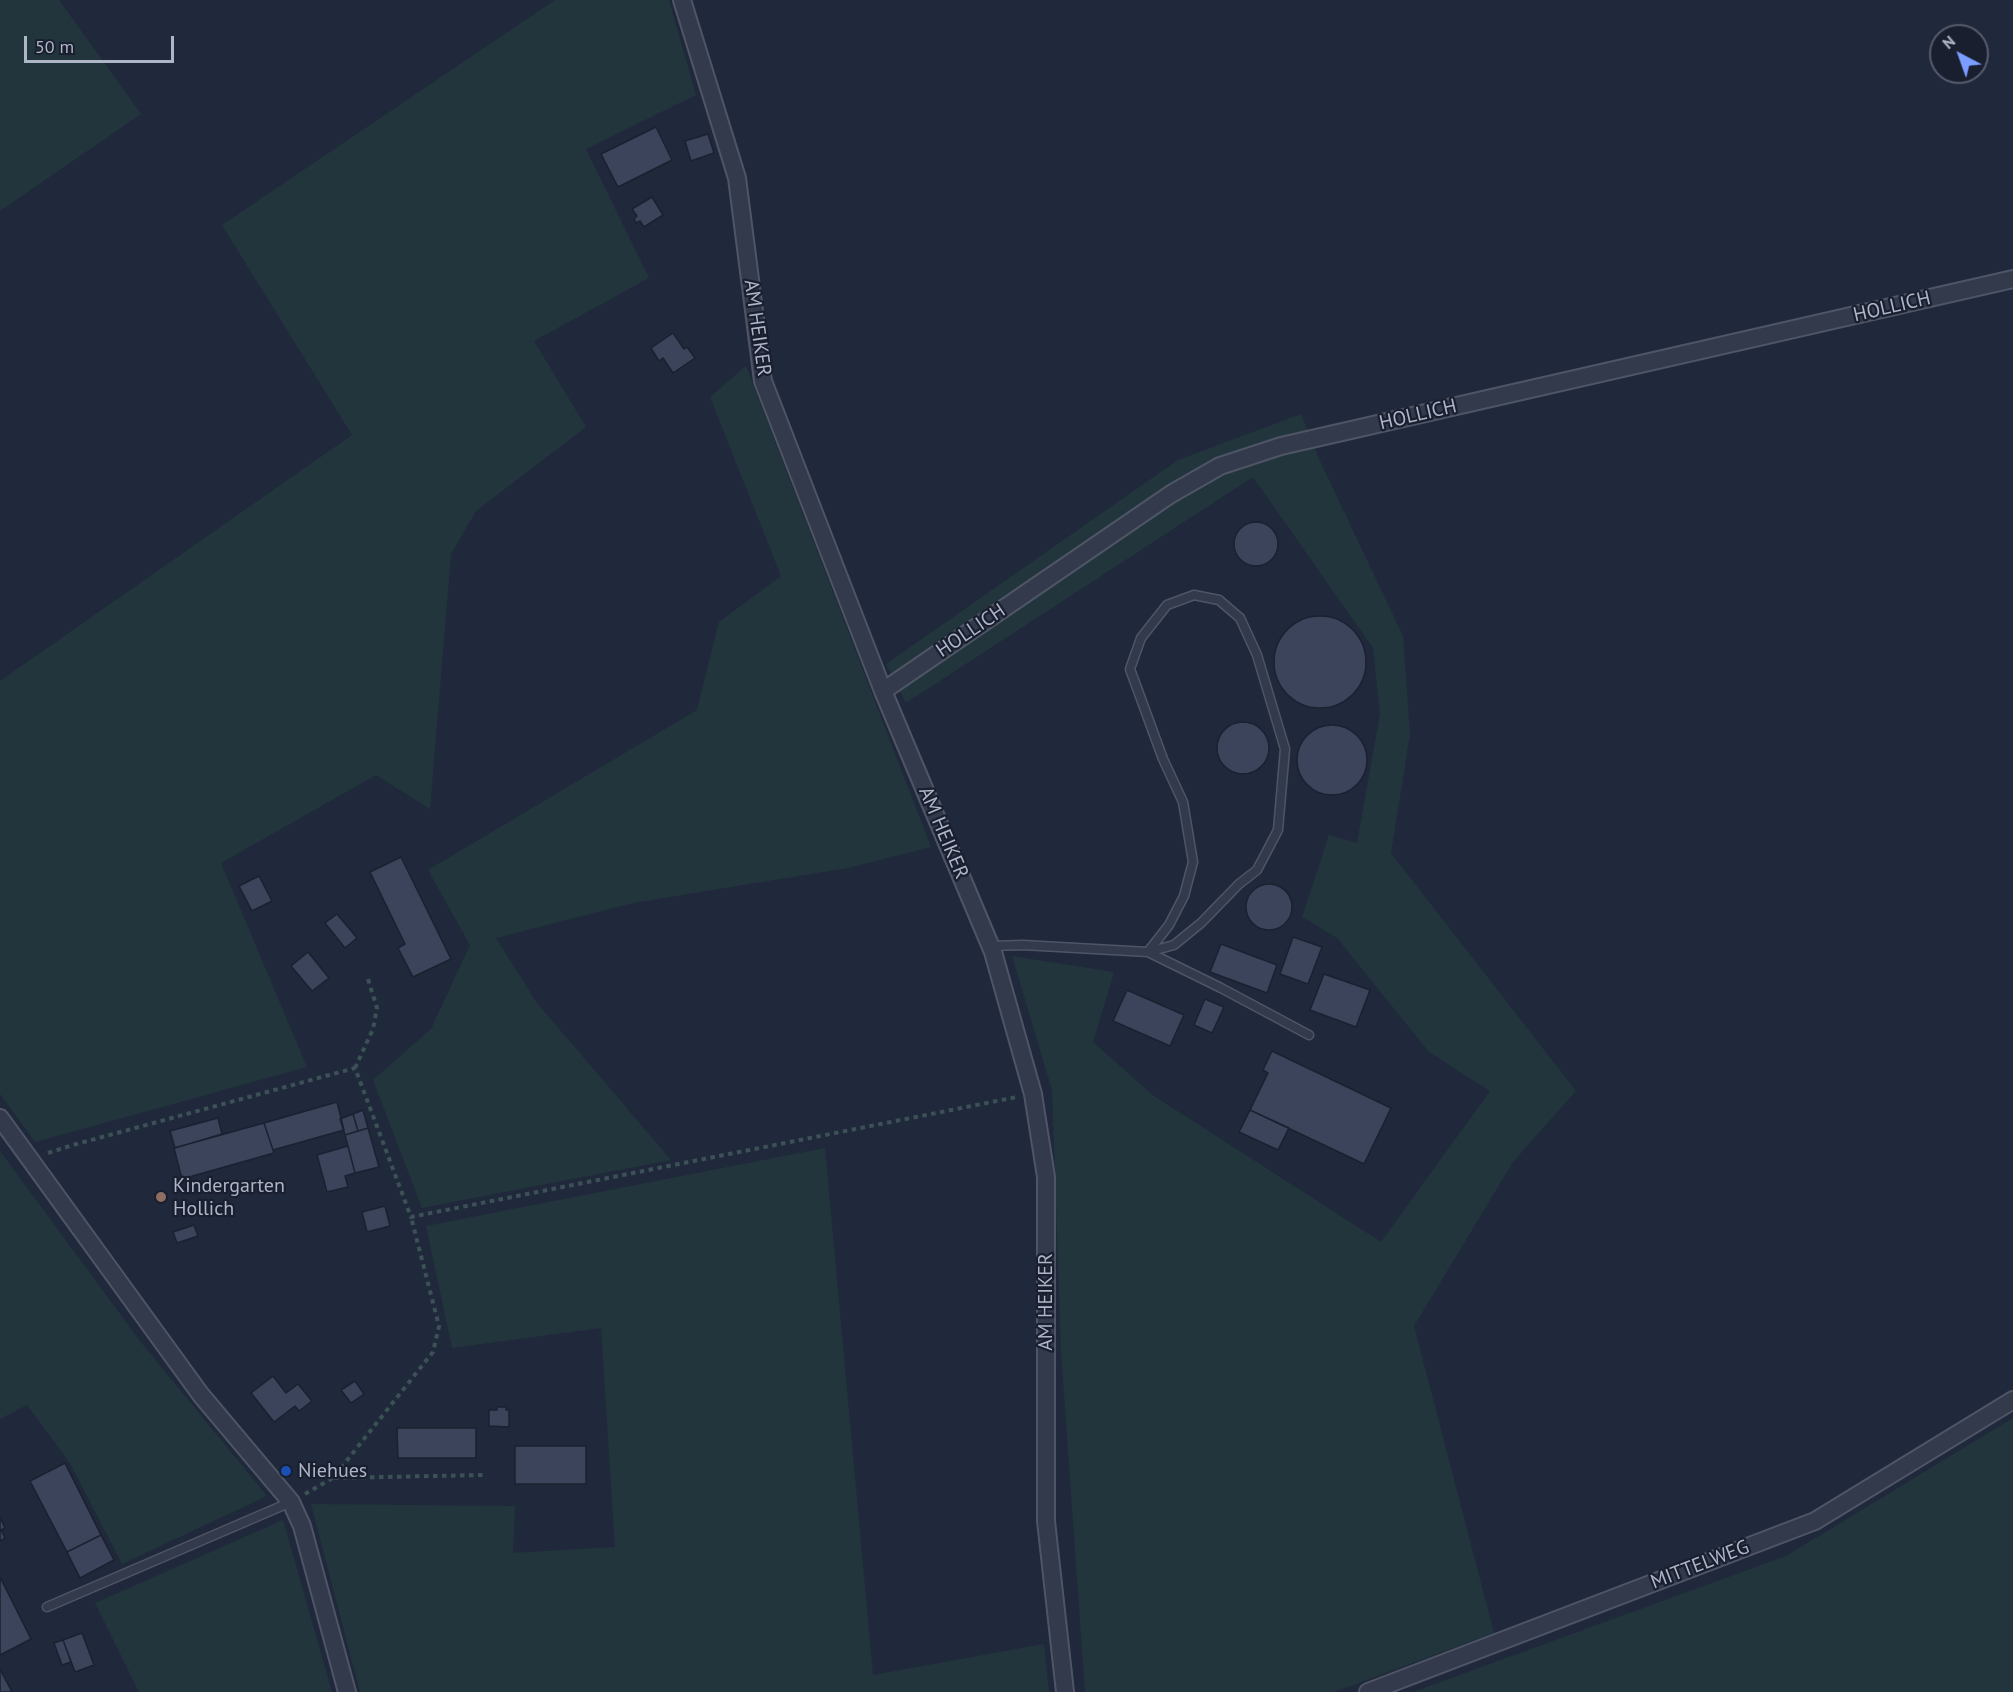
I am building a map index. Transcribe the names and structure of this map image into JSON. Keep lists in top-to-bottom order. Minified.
{"streets":{"street":["HOLLICH","AM HEIKER","MITTELWEG"]},"crossings":[["HOLLICH","AM HEIKER"]],"places":["Kindergarten Hollich","Niehues"],"scale_bar":"50 m","north":"top left"}
